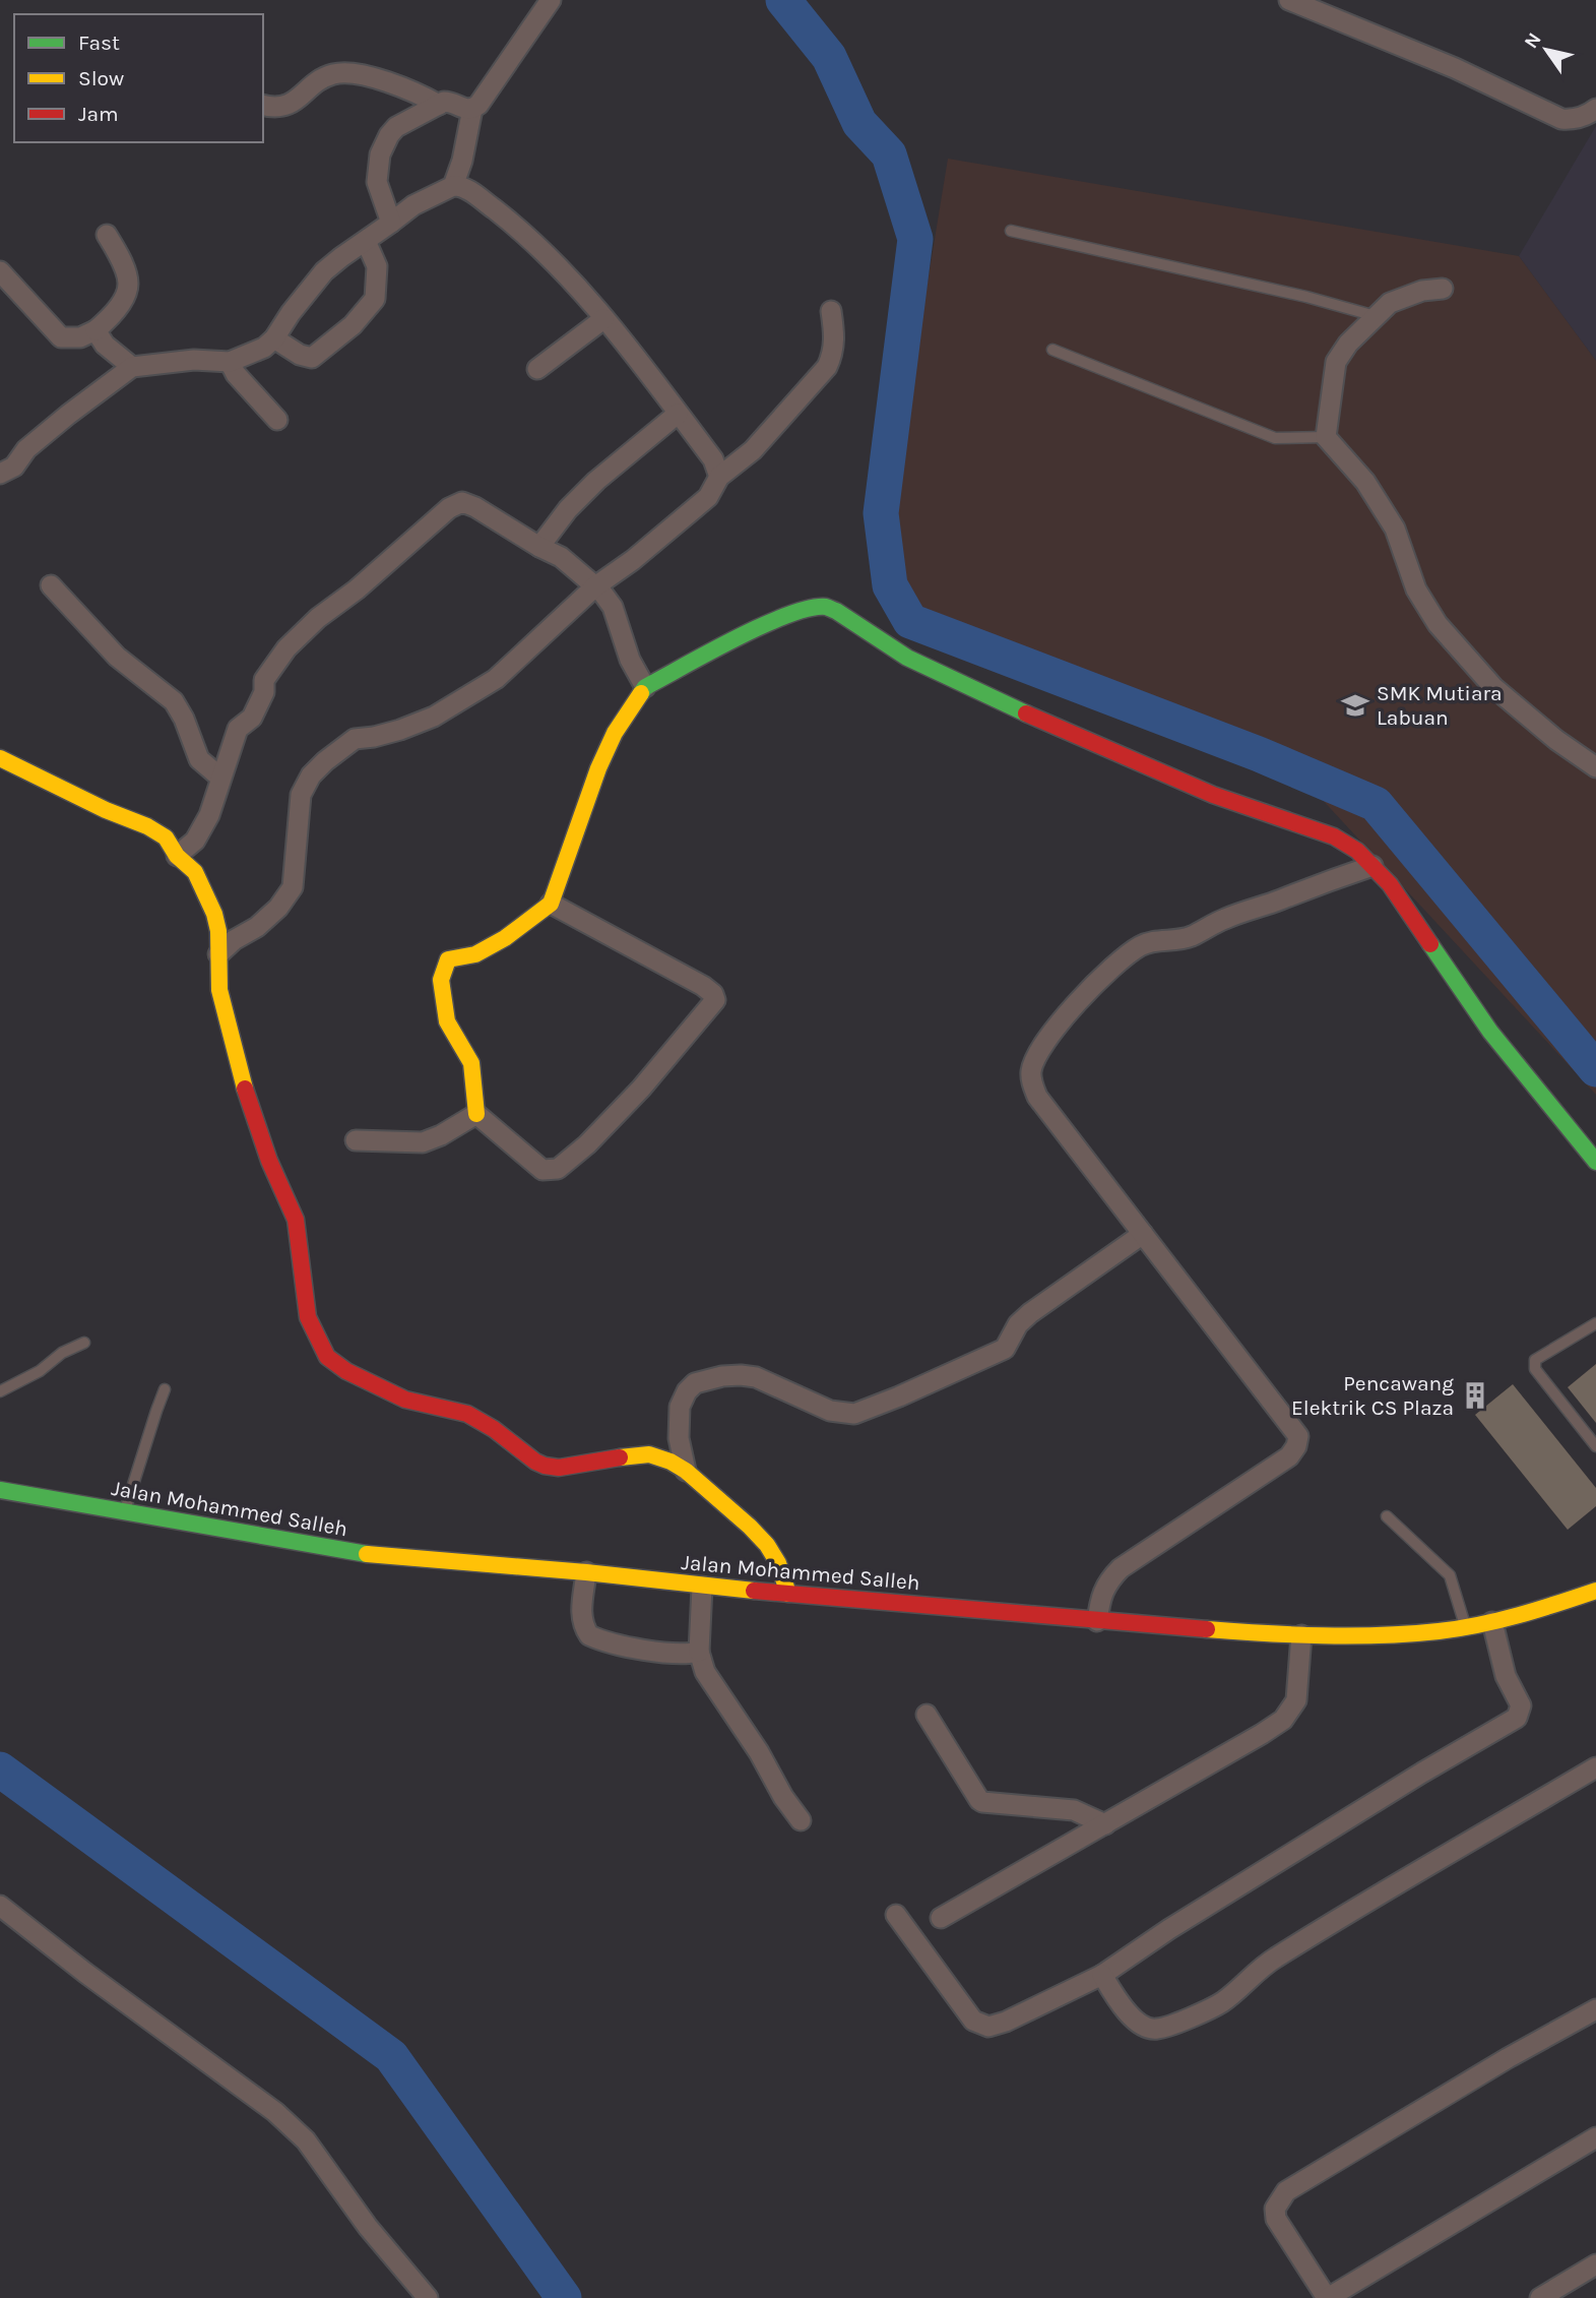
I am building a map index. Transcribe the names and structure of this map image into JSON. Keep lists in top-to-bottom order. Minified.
{"streets":{"street":["Jalan Mohammed Salleh"]},"places":{"school or university":["SMK Mutiara Labuan"],"building":["Pencawang Elektrik CS Plaza"]},"legend":["Fast","Slow","Jam"],"north":"top left"}
